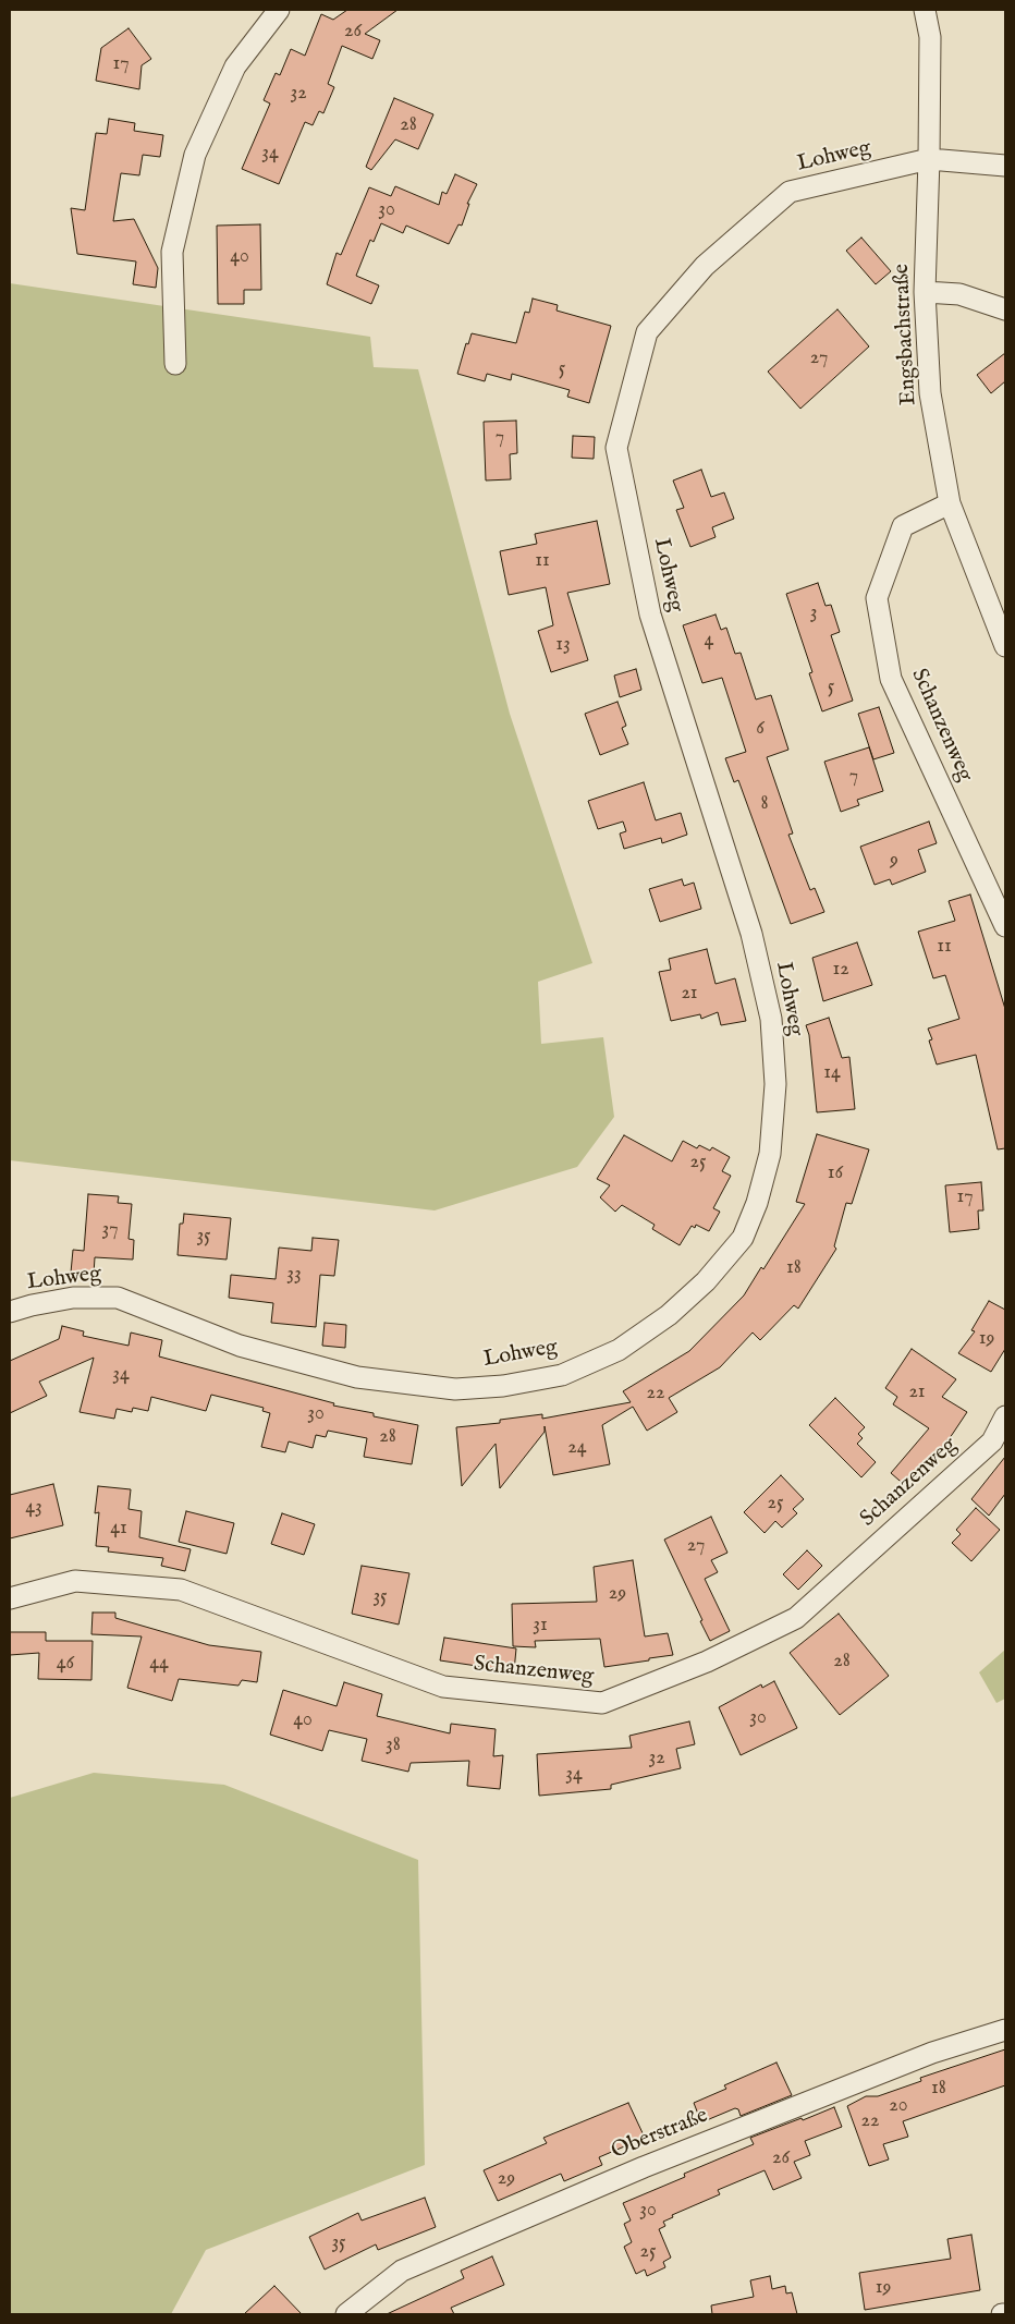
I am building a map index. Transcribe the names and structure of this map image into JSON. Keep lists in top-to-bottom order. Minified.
{"streets":{"street":["Lohweg","Engsbachstraße","Schanzenweg","Oberstraße"]},"crossings":[["Lohweg","Engsbachstraße"],["Engsbachstraße","Schanzenweg"]],"house_numbers":["26","17","32","28","34","30","40","27","5","7","11","3","4","13","5","6","7","8","9","11","12","21","14","25","16","17","37","35","18","33","19","34","21","22","30","28","24","25","43","41","27","29","35","31","28","46","44","30","40","38","32","34","18","20","22","26","29","30","35","25","19"]}
